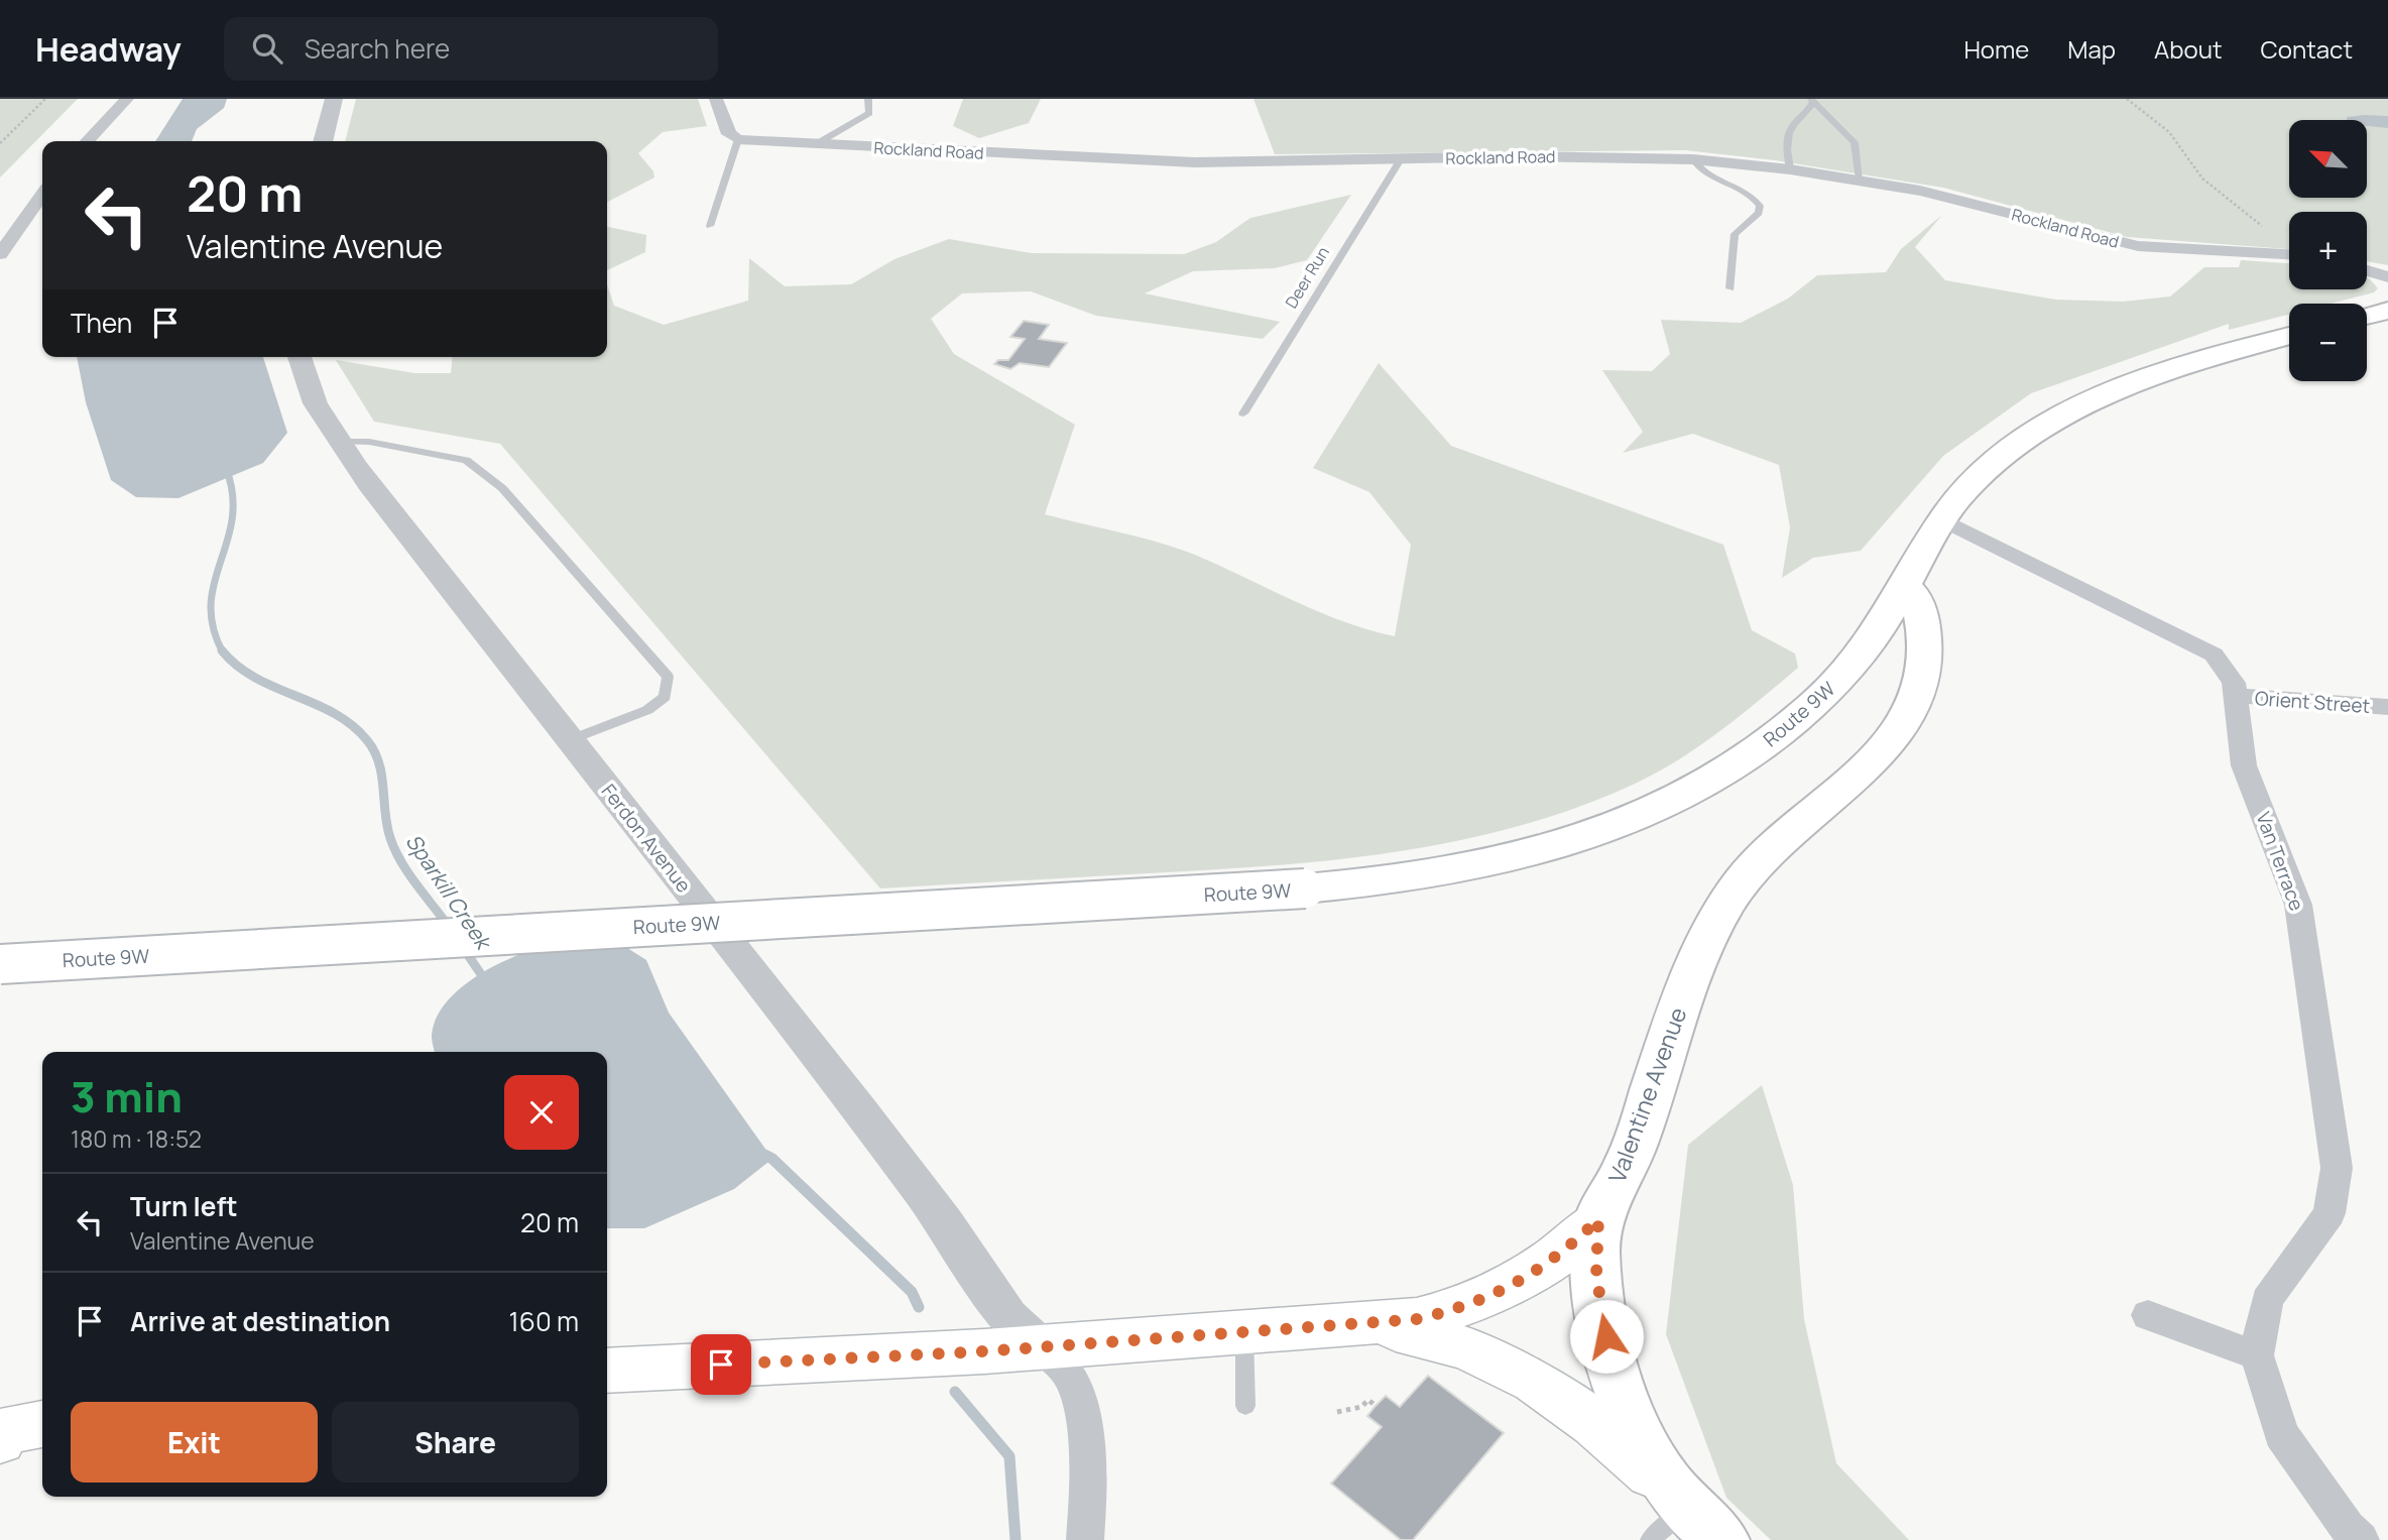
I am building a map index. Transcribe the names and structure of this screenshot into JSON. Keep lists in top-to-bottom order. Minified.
{"streets":{"main road":["Route 9W","Valentine Avenue"],"street":["Rockland Road","Orient Street","Ferdon Avenue","Van Terrace"],"lane":["Deer Run"]},"crossings":[["Rockland Road","Deer Run"],["Orient Street","Van Terrace"],["Route 9W","Van Terrace"],["Route 9W","Valentine Avenue"],["Ferdon Avenue","Valentine Avenue"]],"water":["Sparkill Creek"],"north":"top left","page":{"header":"Headway","search":"Search here","nav":["Home","Map","About","Contact"],"map_buttons":["+","−"],"turn":["20 m","Valentine Avenue"],"then":"Then","heading":["3 min","180 m · 18:52"],"list":[{"name":"Turn left","note":"Valentine Avenue","value":"20 m"},{"name":"Arrive at destination","value":"160 m"}],"buttons":["Exit","Share"]}}
